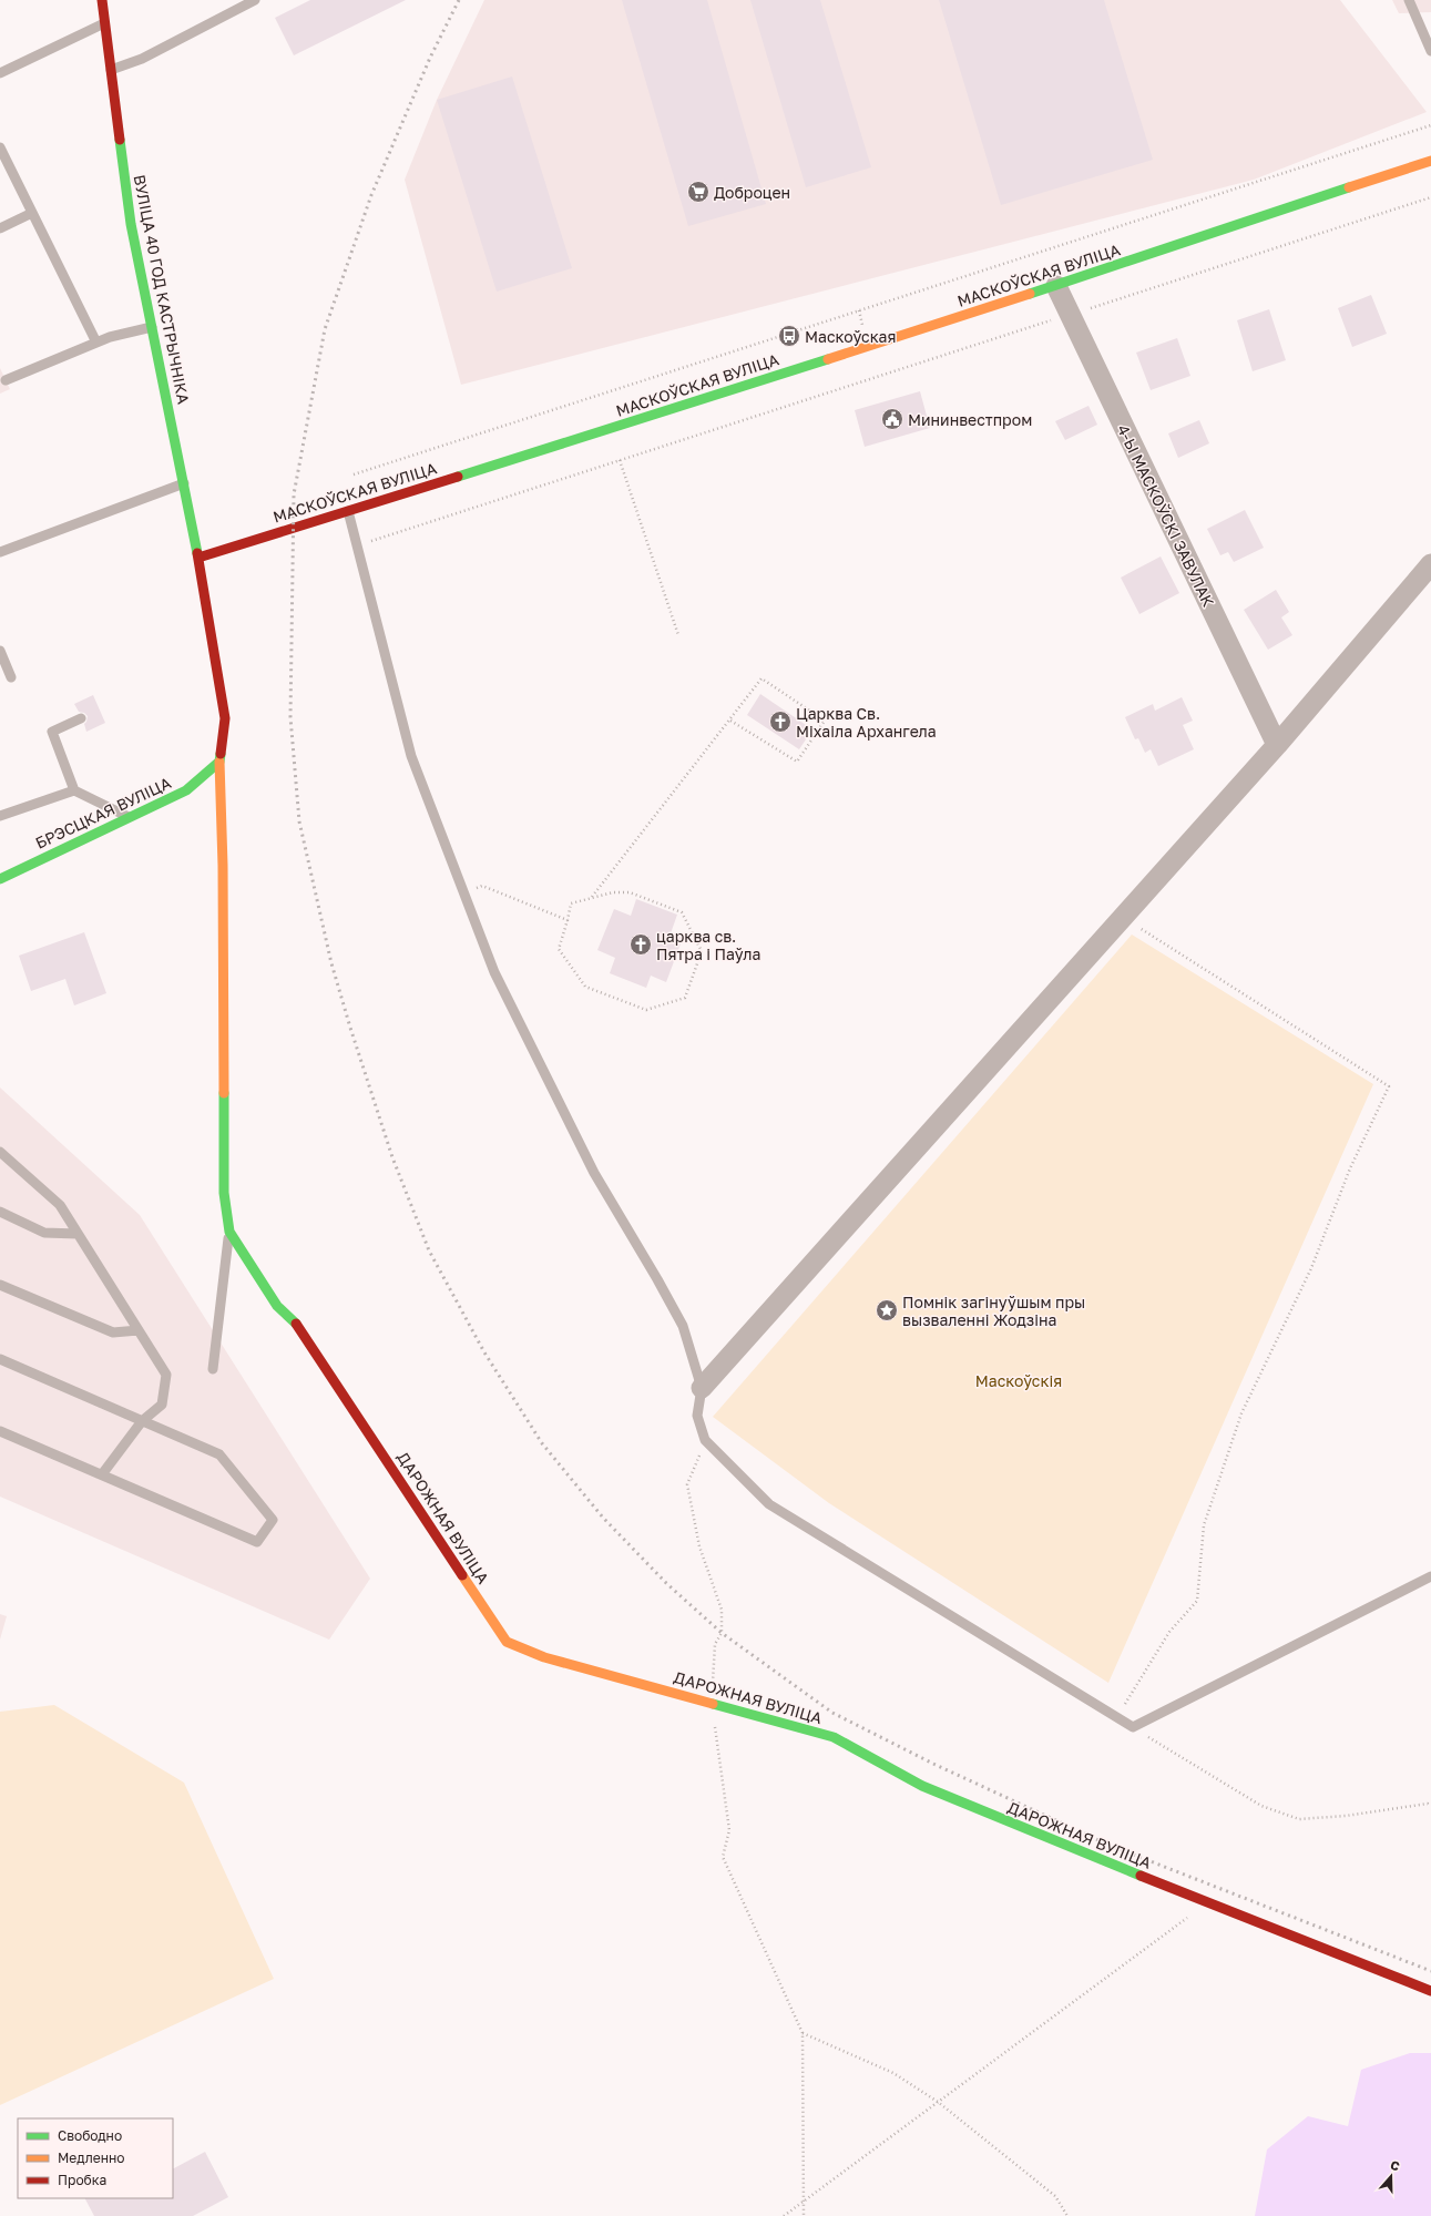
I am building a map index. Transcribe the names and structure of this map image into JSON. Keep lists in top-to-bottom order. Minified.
{"streets":{"main road":["МАСКОЎСКАЯ ВУЛІЦА","ВУЛІЦА 40 ГОД КАСТРЫЧНІКА","БРЭСЦКАЯ ВУЛІЦА","ДАРОЖНАЯ ВУЛІЦА"],"street":["4-Ы МАСКОЎСКІ ЗАВУЛАК"]},"crossings":[["МАСКОЎСКАЯ ВУЛІЦА","ВУЛІЦА 40 ГОД КАСТРЫЧНІКА"],["МАСКОЎСКАЯ ВУЛІЦА","4-Ы МАСКОЎСКІ ЗАВУЛАК"]],"parks":["Маскоўскія"],"places":{"supermarket":["Доброцен"],"bus stop":["Маскоўская"],"public building":["Мининвестпром"],"church":["Царква Св. Міхаіла Архангела","царква св. Пятра і Паўла"],"place":["Помнік загінуўшым пры вызваленні Жодзіна"]},"legend":["Свободно","Медленно","Пробка"],"north":"top"}
